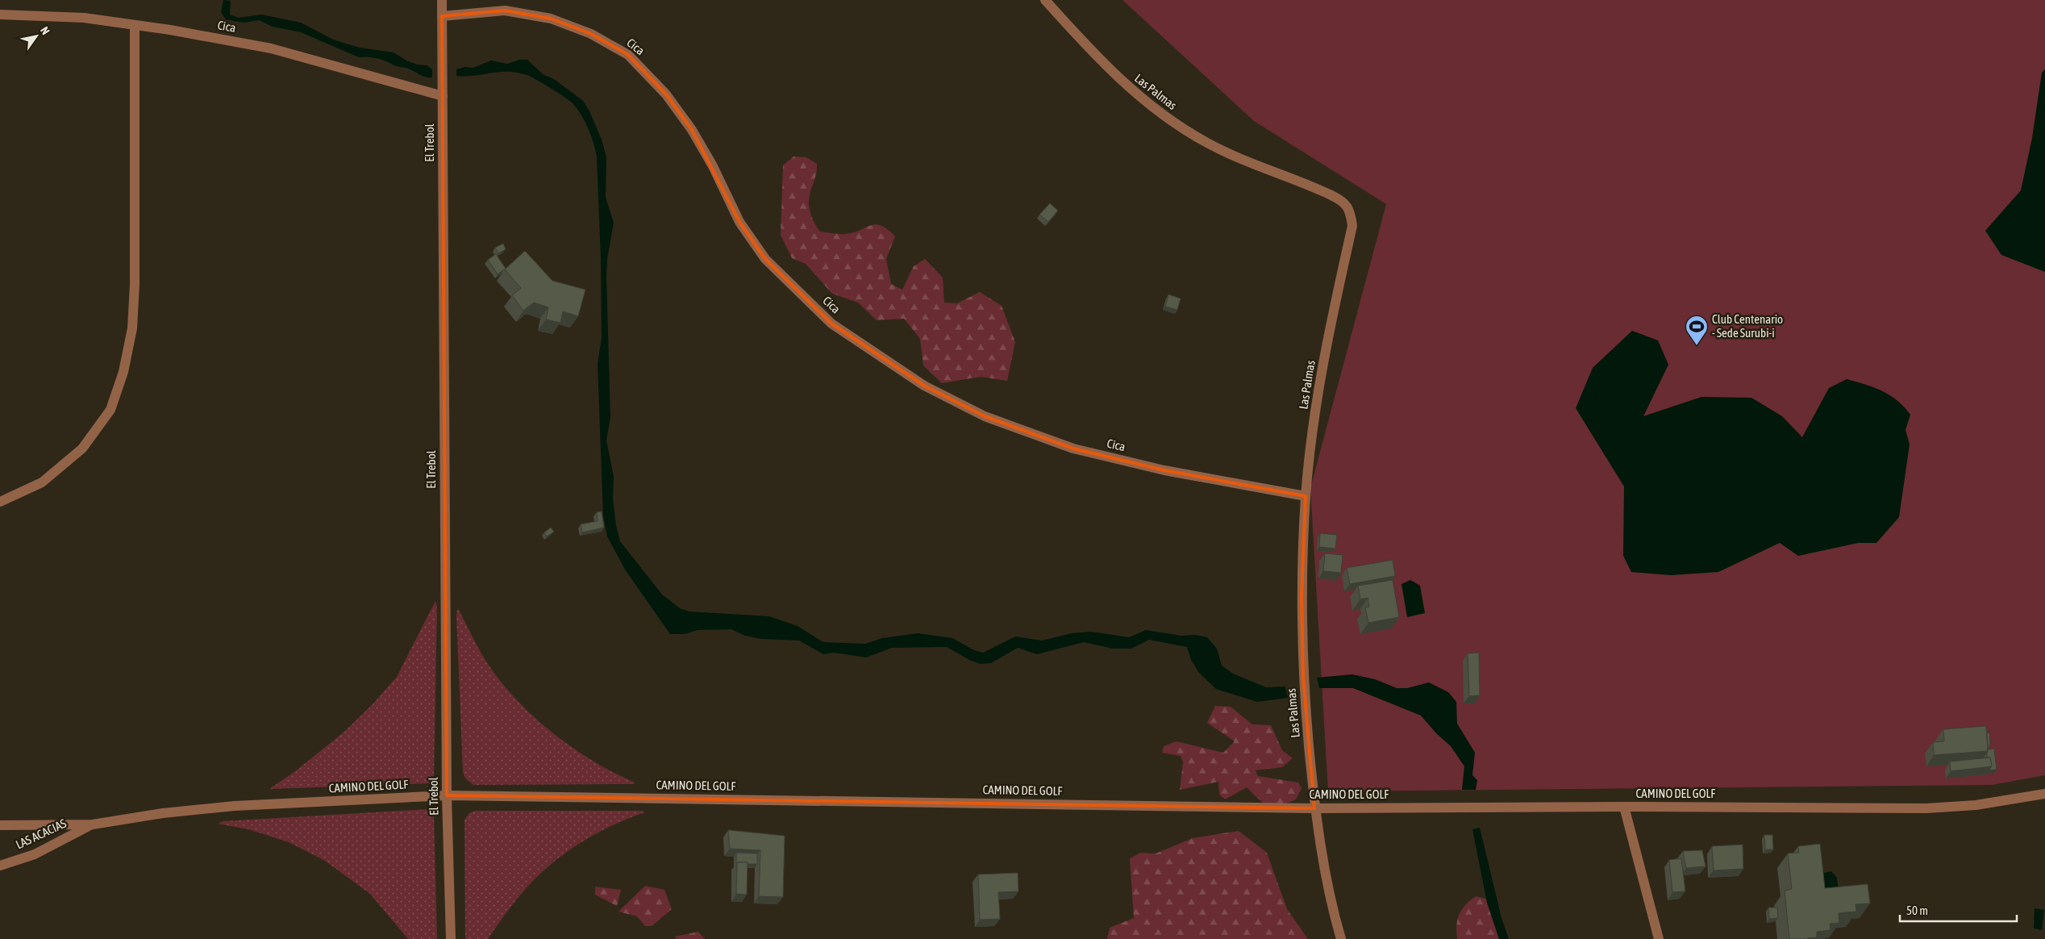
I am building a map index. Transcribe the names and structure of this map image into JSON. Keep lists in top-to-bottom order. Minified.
{"streets":{"street":["Cica","Las Palmas","El Trebol","CAMINO DEL GOLF","LAS ACACIAS"]},"crossings":[["Cica","Las Palmas"],["Cica","El Trebol"],["Las Palmas","CAMINO DEL GOLF"],["El Trebol","CAMINO DEL GOLF"],["CAMINO DEL GOLF","LAS ACACIAS"]],"places":{"sports":["Club Centenario - Sede Surubi-i"]},"scale_bar":"50 m","north":"top right"}
